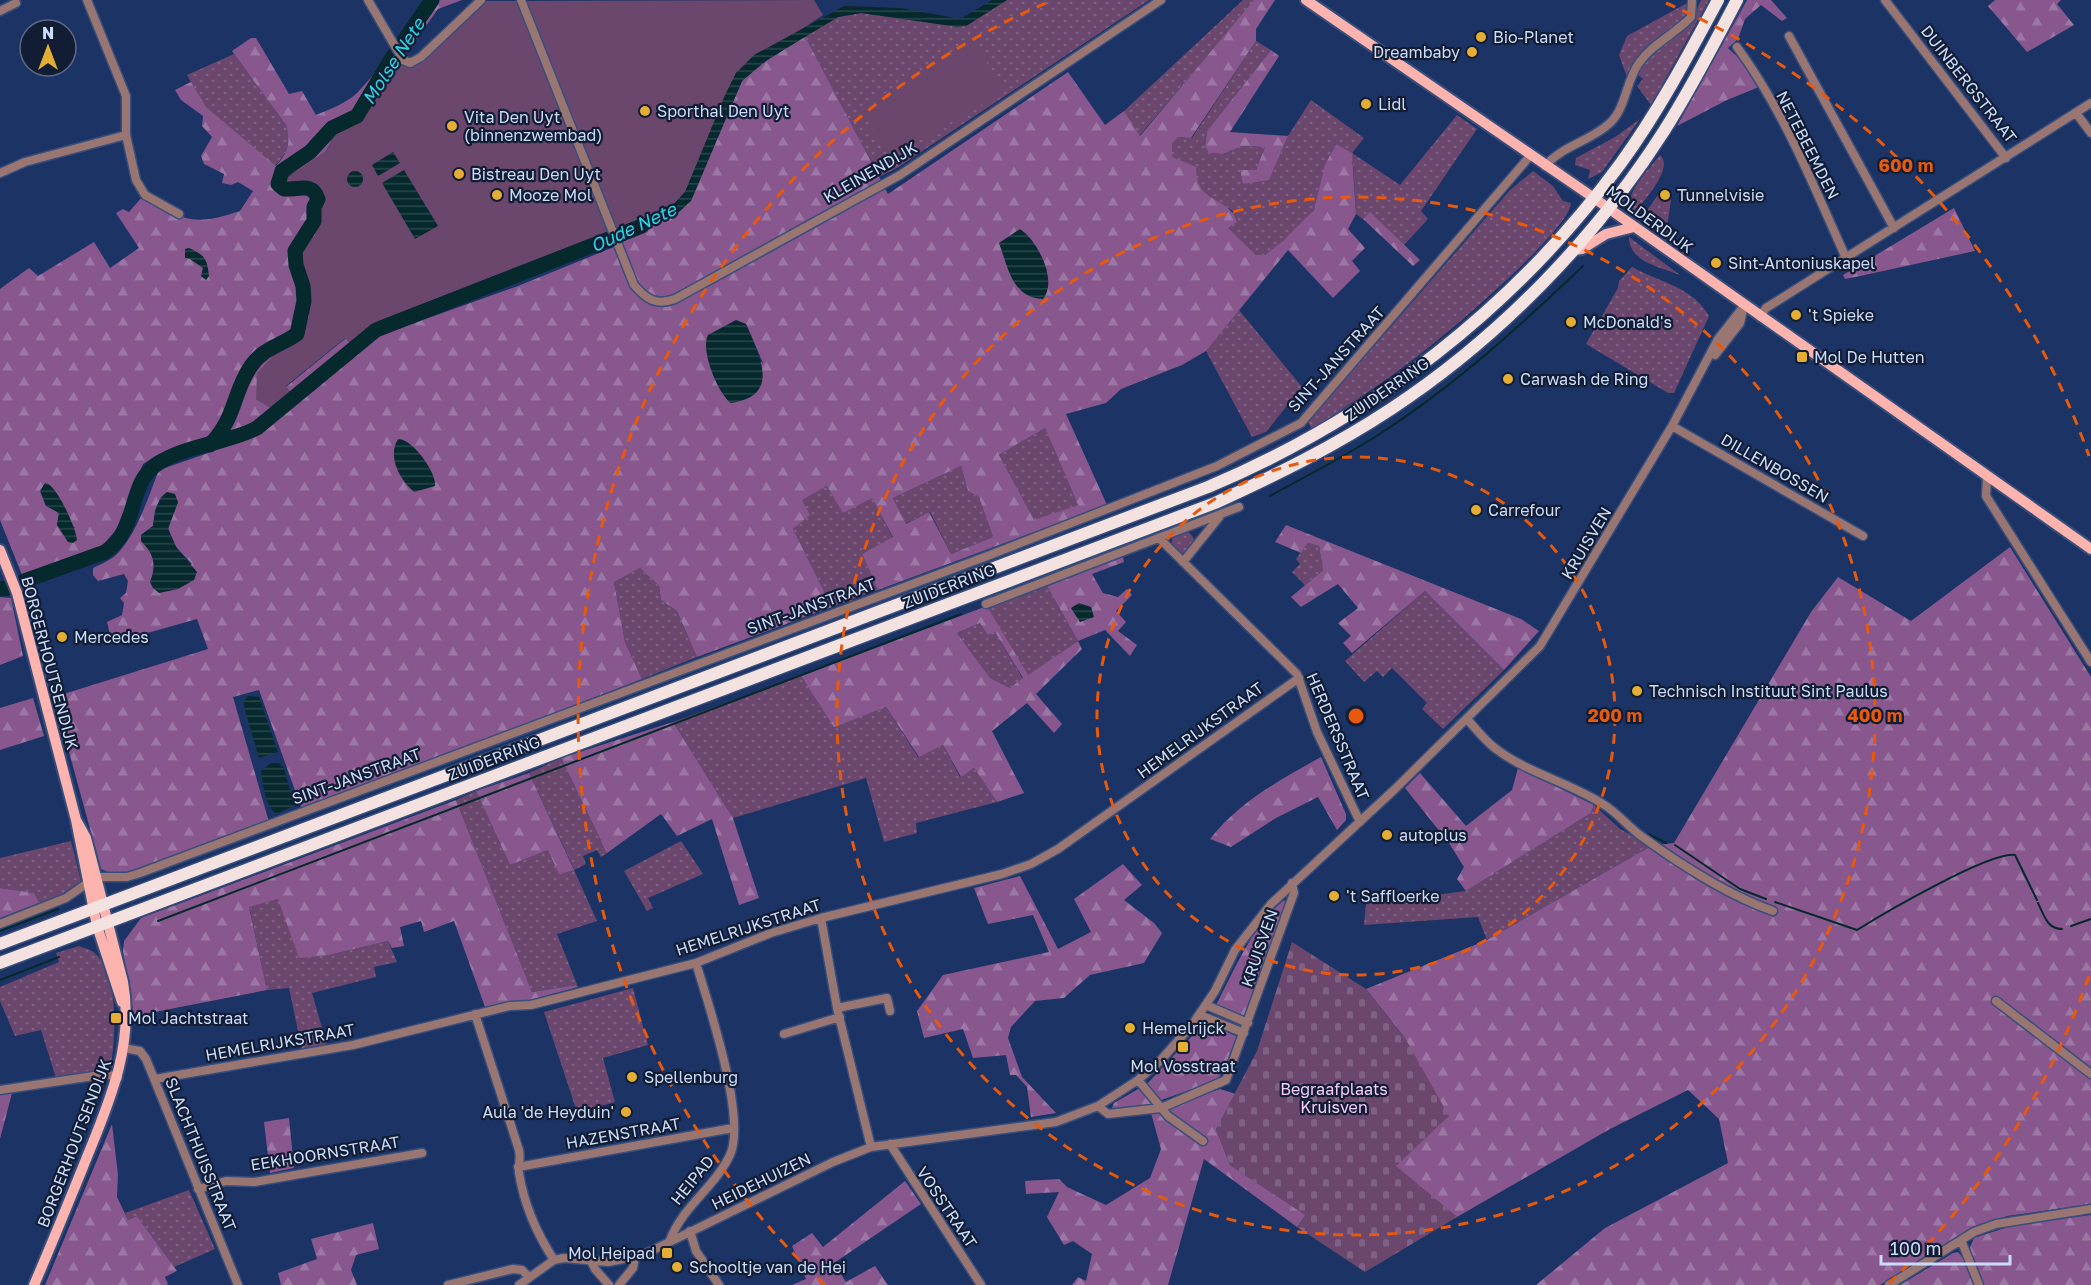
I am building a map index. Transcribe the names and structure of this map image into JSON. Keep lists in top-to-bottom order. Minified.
{"streets":{"highway":["ZUIDERRING"],"main road":["MOLDERDIJK","BORGERHOUTSENDIJK"],"street":["DUINBERGSTRAAT","NETEBEEMDEN","KLEINENDIJK","SINT-JANSTRAAT","DILLENBOSSEN","KRUISVEN","HEMELRIJKSTRAAT","HERDERSSTRAAT","HAZENSTRAAT","EEKHOORNSTRAAT","SLACHTHUISSTRAAT","HEIPAD","HEIDEHUIZEN","VOSSTRAAT"]},"crossings":[["MOLDERDIJK","SINT-JANSTRAAT"],["MOLDERDIJK","ZUIDERRING"],["MOLDERDIJK","KRUISVEN"],["SINT-JANSTRAAT","BORGERHOUTSENDIJK"],["ZUIDERRING","BORGERHOUTSENDIJK"],["DILLENBOSSEN","KRUISVEN"],["KRUISVEN","HERDERSSTRAAT"],["KRUISVEN","HEIDEHUIZEN"],["BORGERHOUTSENDIJK","SLACHTHUISSTRAAT"],["HEMELRIJKSTRAAT","HERDERSSTRAAT"],["HEMELRIJKSTRAAT","SLACHTHUISSTRAAT"],["HEMELRIJKSTRAAT","HEIPAD"],["HAZENSTRAAT","HEIPAD"],["EEKHOORNSTRAAT","SLACHTHUISSTRAAT"],["HEIPAD","HEIDEHUIZEN"],["HEIDEHUIZEN","VOSSTRAAT"]],"water":["Molse Nete","Oude Nete"],"parks":["Begraafplaats Kruisven"],"places":{"other":["Bio-Planet","Dreambaby","Lidl","Sporthal Den Uyt","Vita Den Uyt (binnenzwembad)","Bistreau Den Uyt","Mooze Mol","Tunnelvisie","Sint-Antoniuskapel","'t Spieke","McDonald's","Carwash de Ring","Carrefour","Mercedes","Technisch Instituut Sint Paulus","autoplus","'t Saffloerke","Hemelrijck","Spellenburg","Aula 'de Heyduin'","Schooltje van de Hei"],"transit":["Mol De Hutten","Mol Jachtstraat","Mol Vosstraat","Mol Heipad"]},"scale_bar":"100 m","north":"top","rings":["600 m","200 m","400 m"]}
